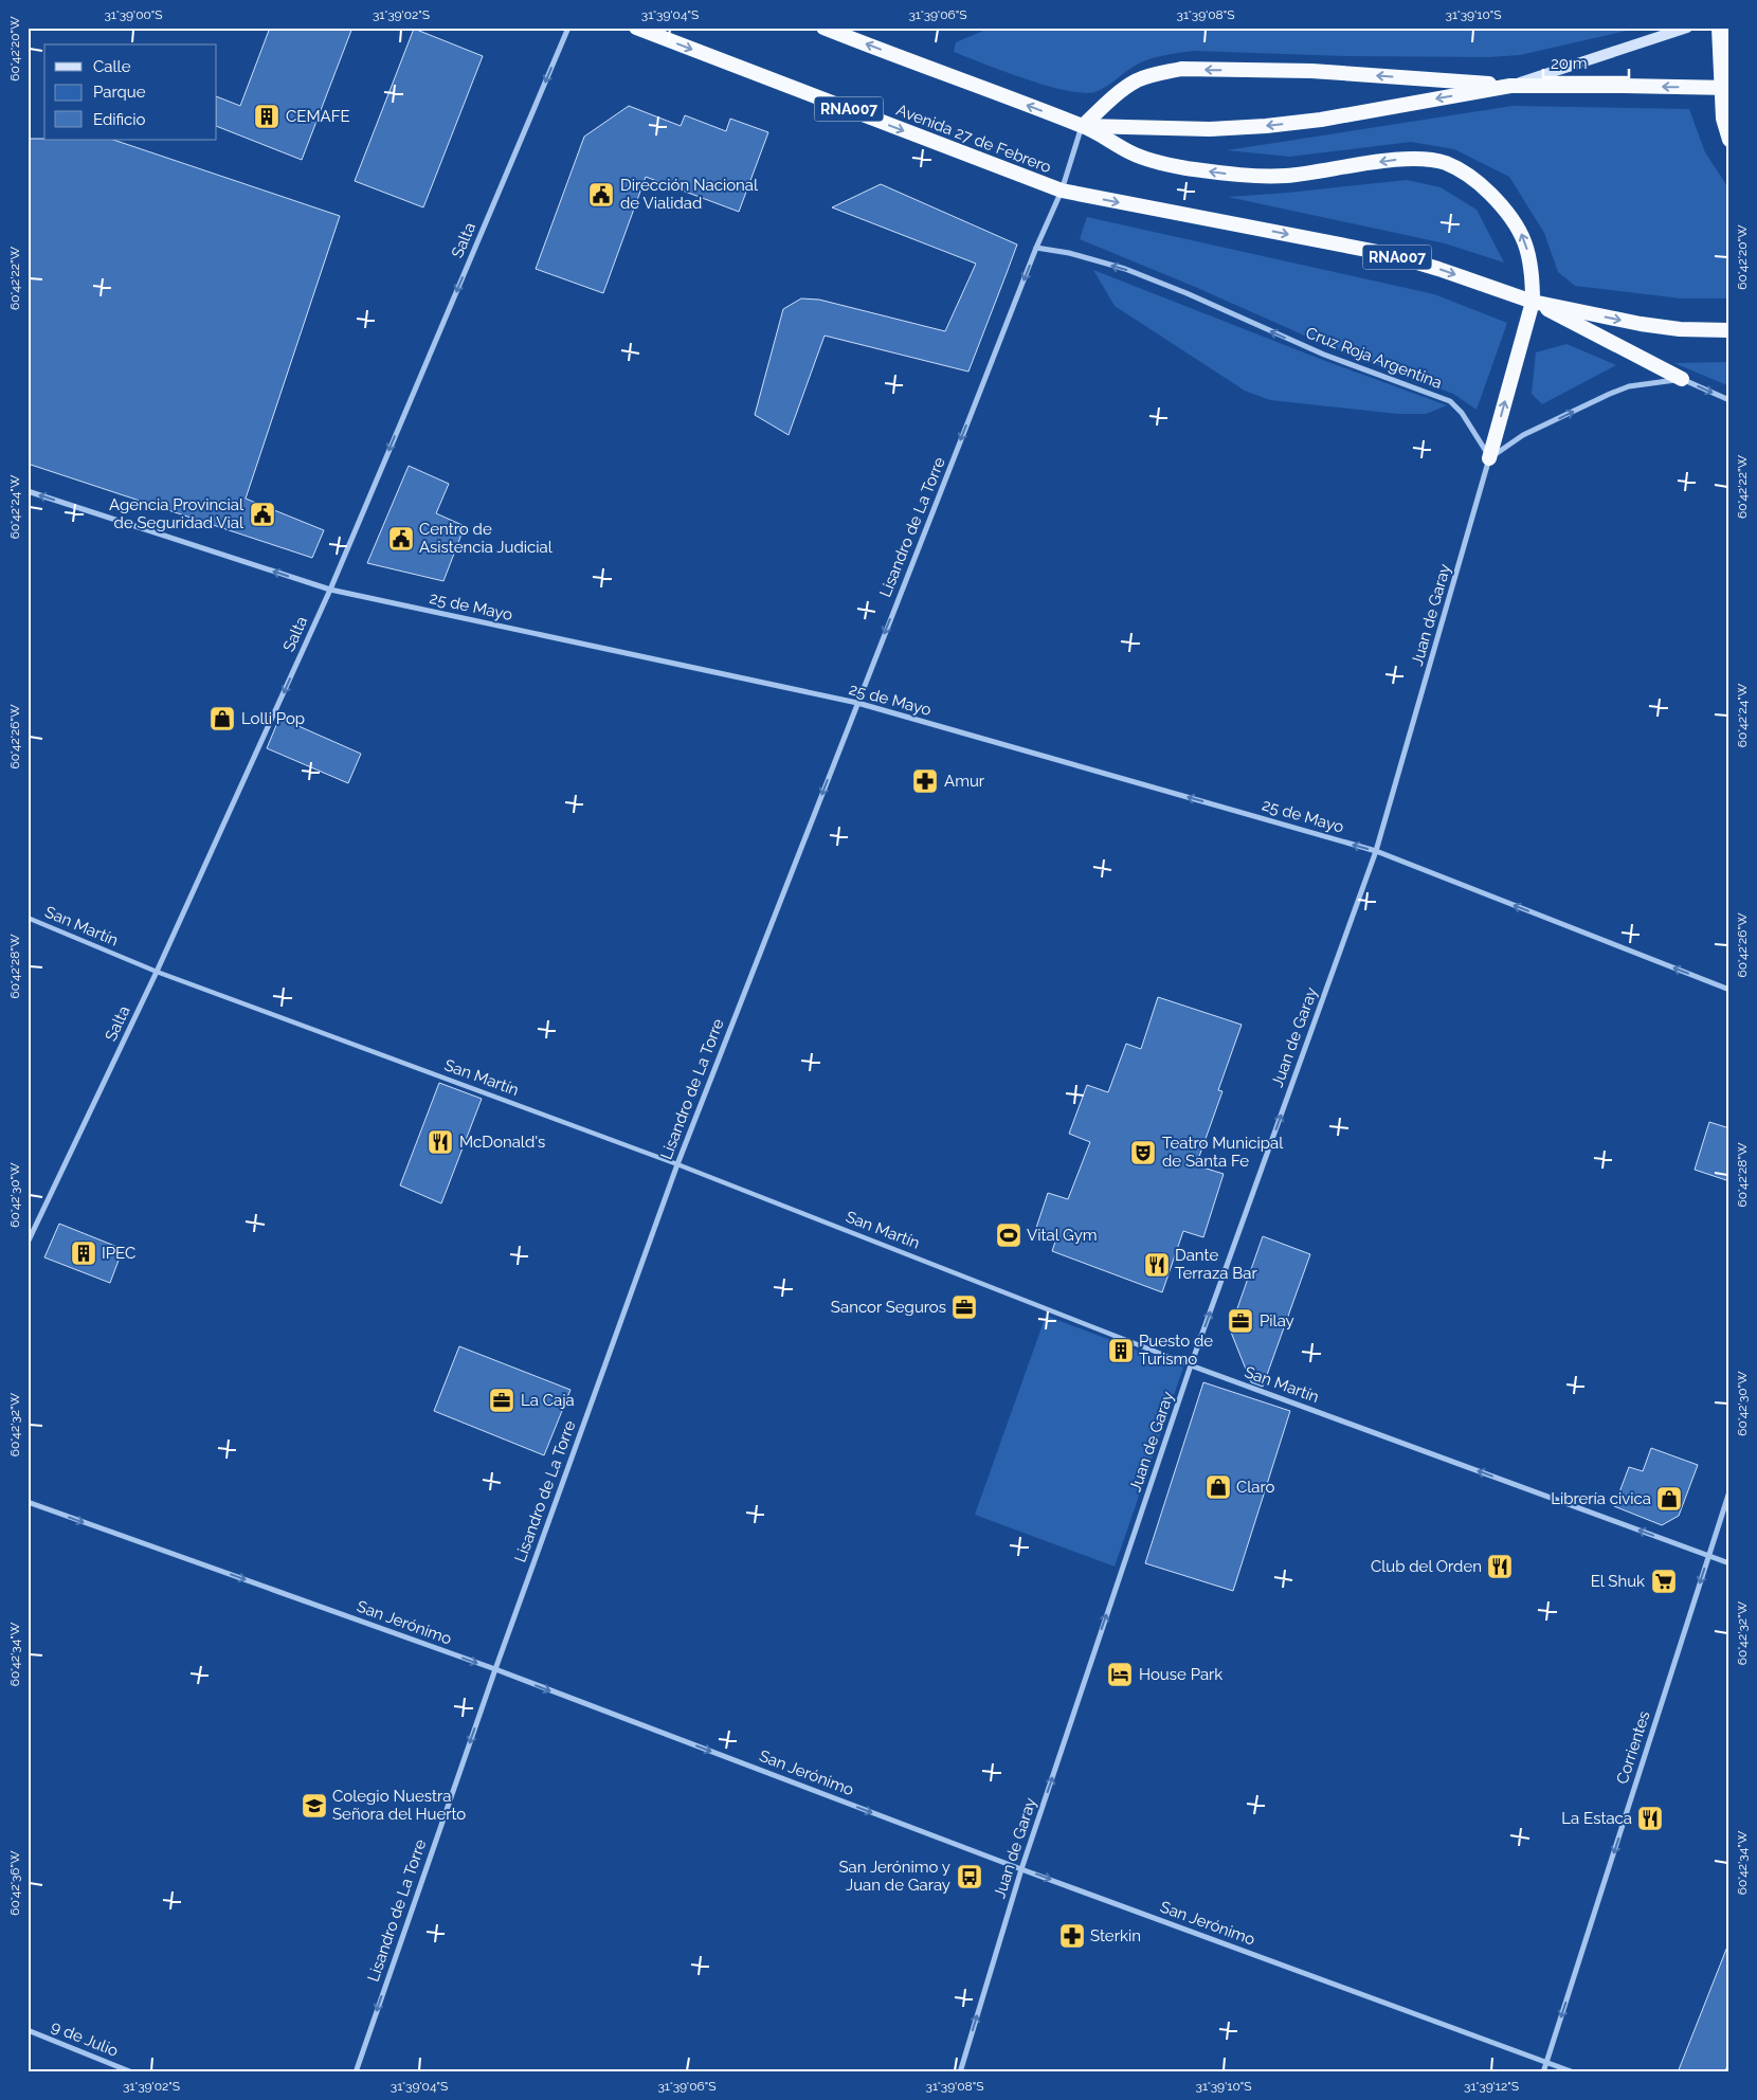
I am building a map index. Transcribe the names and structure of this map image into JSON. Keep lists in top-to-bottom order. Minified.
{"streets":{"highway":["RNA007","Avenida 27 de Febrero"],"street":["Salta","Cruz Roja Argentina","Lisandro de La Torre","25 de Mayo","Juan de Garay","San Martín","San Jerónimo","Corrientes","9 de Julio"]},"crossings":[["RNA007","Avenida 27 de Febrero"],["RNA007","Lisandro de La Torre"],["Avenida 27 de Febrero","Lisandro de La Torre"],["Salta","25 de Mayo"],["Salta","San Martín"],["Cruz Roja Argentina","Lisandro de La Torre"],["Cruz Roja Argentina","Juan de Garay"],["Lisandro de La Torre","25 de Mayo"],["Lisandro de La Torre","San Martín"],["Lisandro de La Torre","San Jerónimo"],["25 de Mayo","Juan de Garay"],["Juan de Garay","San Martín"],["Juan de Garay","San Jerónimo"],["San Martín","Corrientes"],["San Jerónimo","Corrientes"]],"one_way":["Salta","Cruz Roja Argentina","Lisandro de La Torre","25 de Mayo","Juan de Garay","San Jerónimo","Corrientes"],"places":{"building":["CEMAFE","IPEC","Puesto de Turismo"],"public building":["Dirección Nacional de Vialidad","Agencia Provincial de Seguridad Vial","Centro de Asistencia Judicial"],"shop":["Lolli Pop","Claro","Librería civica"],"pharmacy":["Amur","Sterkin"],"restaurant":["McDonald's","Dante Terraza Bar","Club del Orden","La Estaca"],"theatre":["Teatro Municipal de Santa Fe"],"sports":["Vital Gym"],"office":["Sancor Seguros","Pilay","La Caja"],"supermarket":["El Shuk"],"hotel":["House Park"],"school or university":["Colegio Nuestra Señora del Huerto"],"bus stop":["San Jerónimo y Juan de Garay"]},"legend":["Calle","Parque","Edificio"],"scale_bar":"20 m","coordinates":["31°39'00\"S","31°39'02\"S","31°39'04\"S","31°39'06\"S","31°39'08\"S","31°39'10\"S","60°42'20\"W","60°42'22\"W","60°42'24\"W","60°42'26\"W","60°42'28\"W","60°42'30\"W","60°42'32\"W","60°42'34\"W","60°42'36\"W","31°39'12\"S"]}
